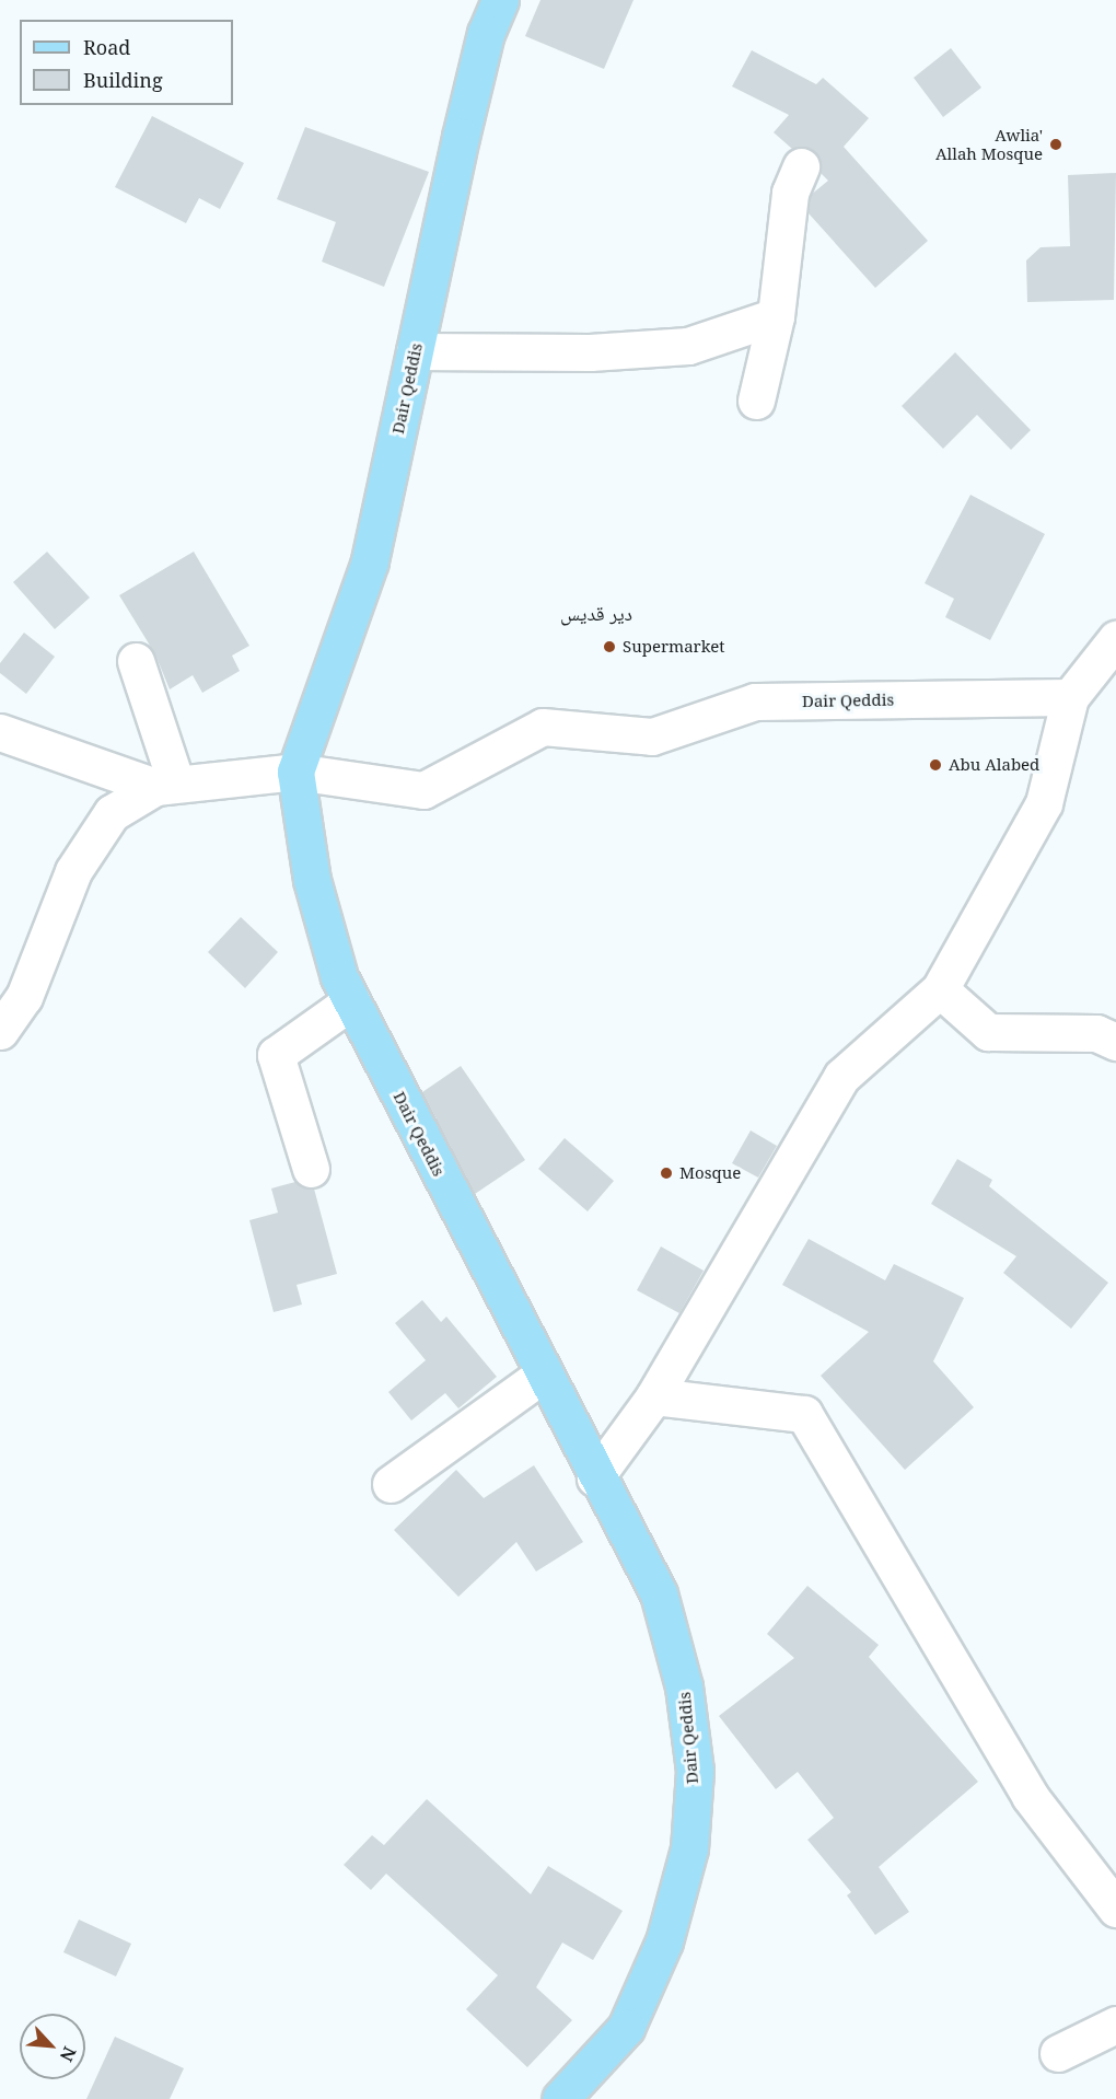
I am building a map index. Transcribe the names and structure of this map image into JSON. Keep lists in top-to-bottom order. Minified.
{"streets":{"main road":["Dair Qeddis"]},"districts":["دير قديس"],"places":["Awlia' Allah Mosque","Supermarket","Abu Alabed","Mosque"],"legend":["Road","Building"],"north":"bottom right"}
